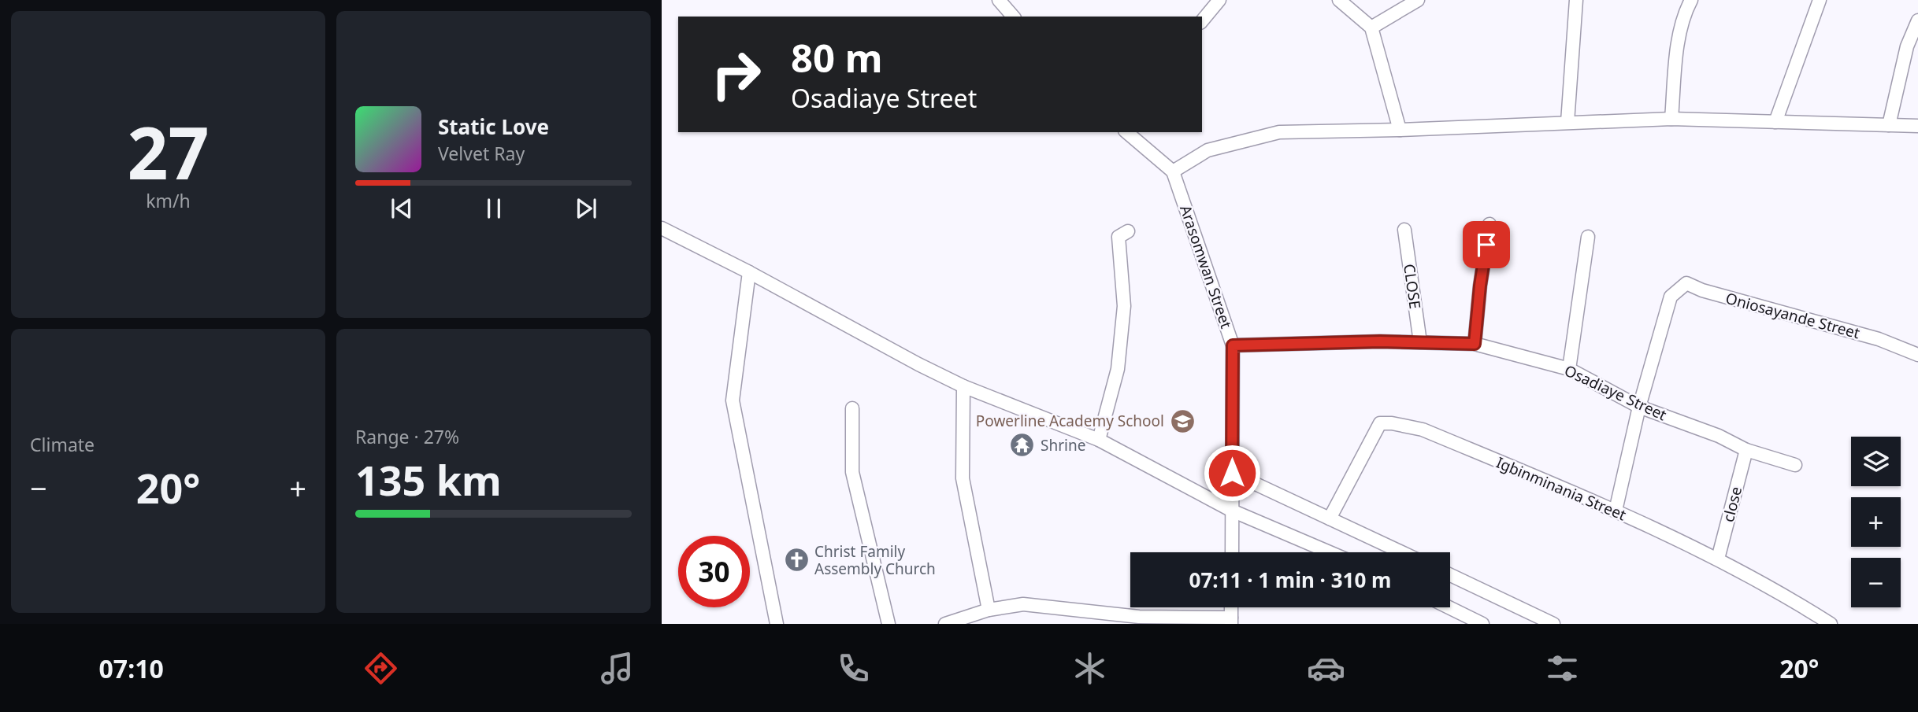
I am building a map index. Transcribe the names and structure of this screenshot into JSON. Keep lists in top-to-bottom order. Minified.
{"streets":{"street":["Arasomwan Street","CLOSE","Oniosayande Street","Osadiaye Street","Igbinminania Street","close"]},"crossings":[["Arasomwan Street","Osadiaye Street"],["CLOSE","Osadiaye Street"],["Oniosayande Street","Osadiaye Street"],["Osadiaye Street","close"],["Igbinminania Street","close"]],"places":{"school or university":["Powerline Academy School"],"temple":["Shrine"],"church":["Christ Family Assembly Church"]},"page":{"tile":[["27","km/h"],"Climate",["Range · 27%","135 km"]],"turn":["80 m","Osadiaye Street"],"song":["Static Love","Velvet Ray"],"map_buttons":["+","−"],"heat":["−","20°","+"],"limit":"30","trip":"07:11 · 1 min · 310 m","tabs":["07:10","20°"]}}
